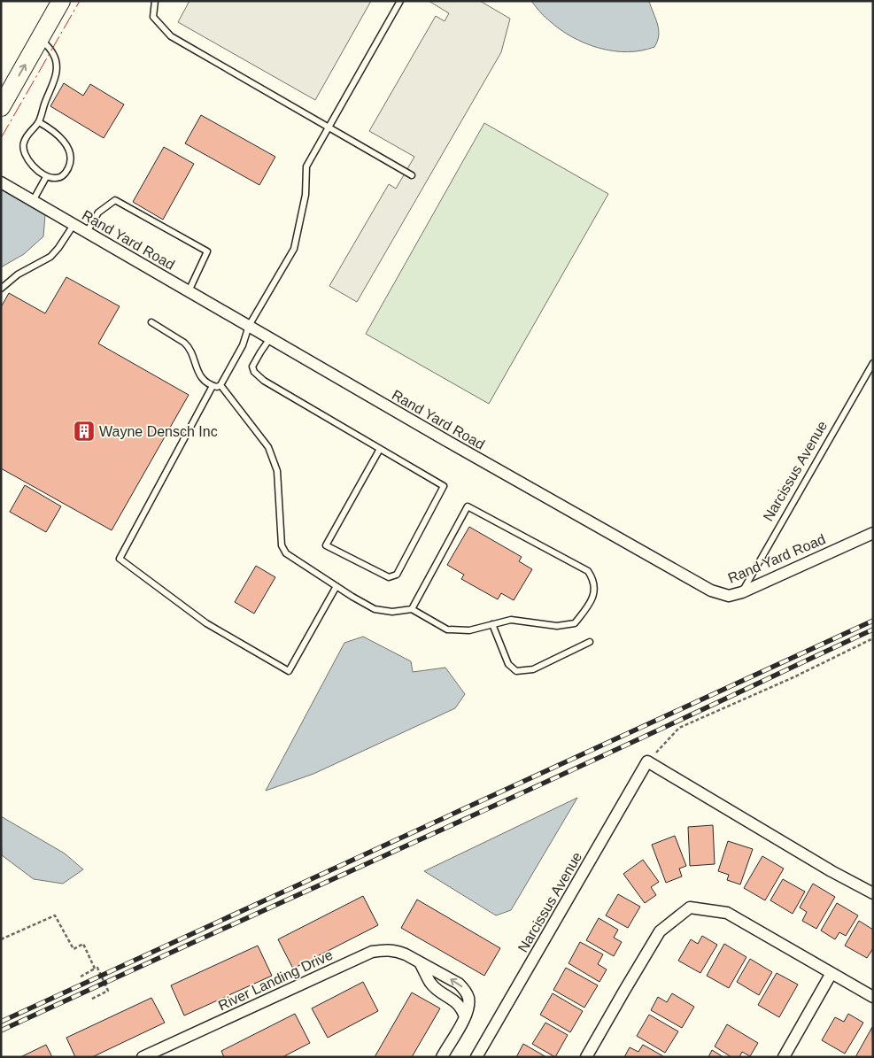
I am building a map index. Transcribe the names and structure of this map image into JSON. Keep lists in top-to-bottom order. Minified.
{"streets":{"street":["Rand Yard Road","Narcissus Avenue","River Landing Drive"]},"crossings":[["Rand Yard Road","Narcissus Avenue"]],"places":{"building":["Wayne Densch Inc"]}}
